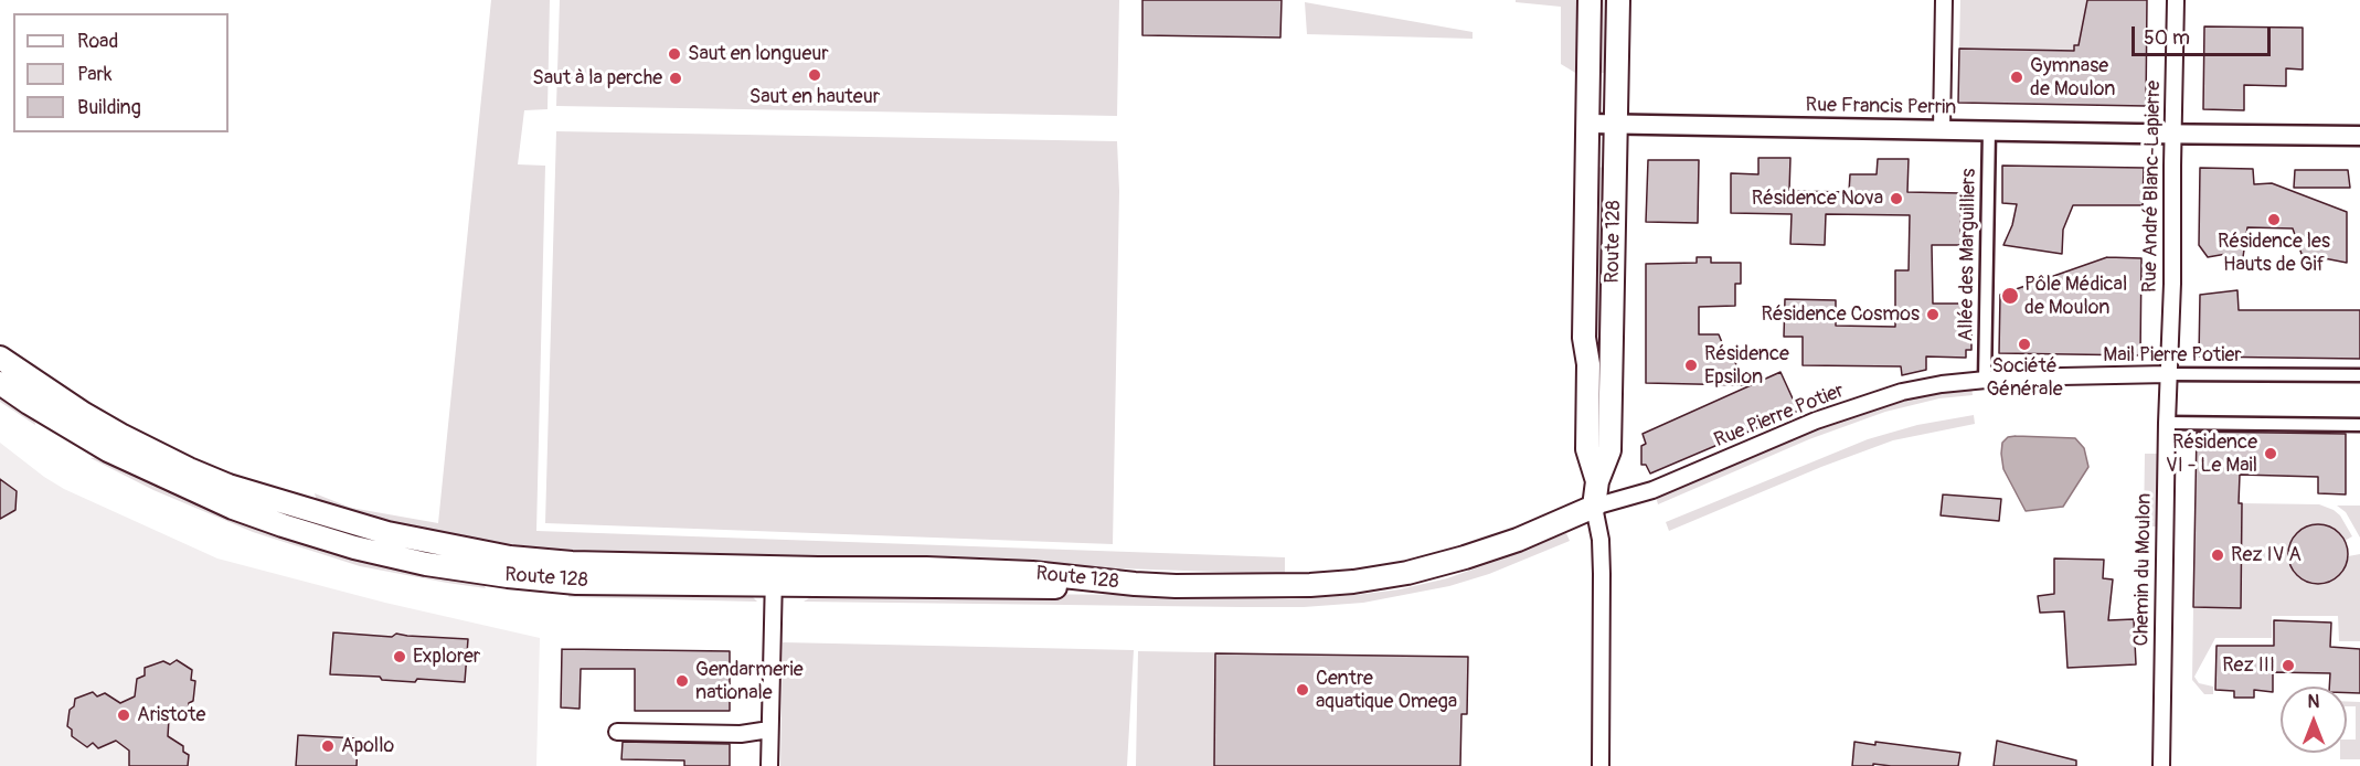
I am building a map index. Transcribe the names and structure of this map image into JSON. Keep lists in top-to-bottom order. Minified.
{"streets":{"main road":["Route 128"],"street":["Rue Francis Perrin","Rue André Blanc-Lapierre","Allée des Marguilliers","Mail Pierre Potier","Rue Pierre Potier","Chemin du Moulon"]},"crossings":[["Rue Francis Perrin","Rue André Blanc-Lapierre"],["Rue Francis Perrin","Route 128"],["Rue Francis Perrin","Allée des Marguilliers"],["Rue André Blanc-Lapierre","Mail Pierre Potier"],["Rue André Blanc-Lapierre","Chemin du Moulon"],["Route 128","Rue Pierre Potier"],["Allée des Marguilliers","Mail Pierre Potier"],["Allée des Marguilliers","Rue Pierre Potier"],["Mail Pierre Potier","Rue Pierre Potier"],["Mail Pierre Potier","Chemin du Moulon"]],"places":["Saut en longueur","Saut en hauteur","Gymnase de Moulon","Saut à la perche","Résidence Nova","Résidence les Hauts de Gif","Pôle Médical de Moulon","Résidence Cosmos","Société Générale","Résidence Epsilon","Résidence VI - Le Mail","Rez IV A","Explorer","Rez III","Gendarmerie nationale","Centre aquatique Omega","Aristote","Apollo"],"legend":["Road","Park","Building"],"scale_bar":"50 m","north":"top"}
